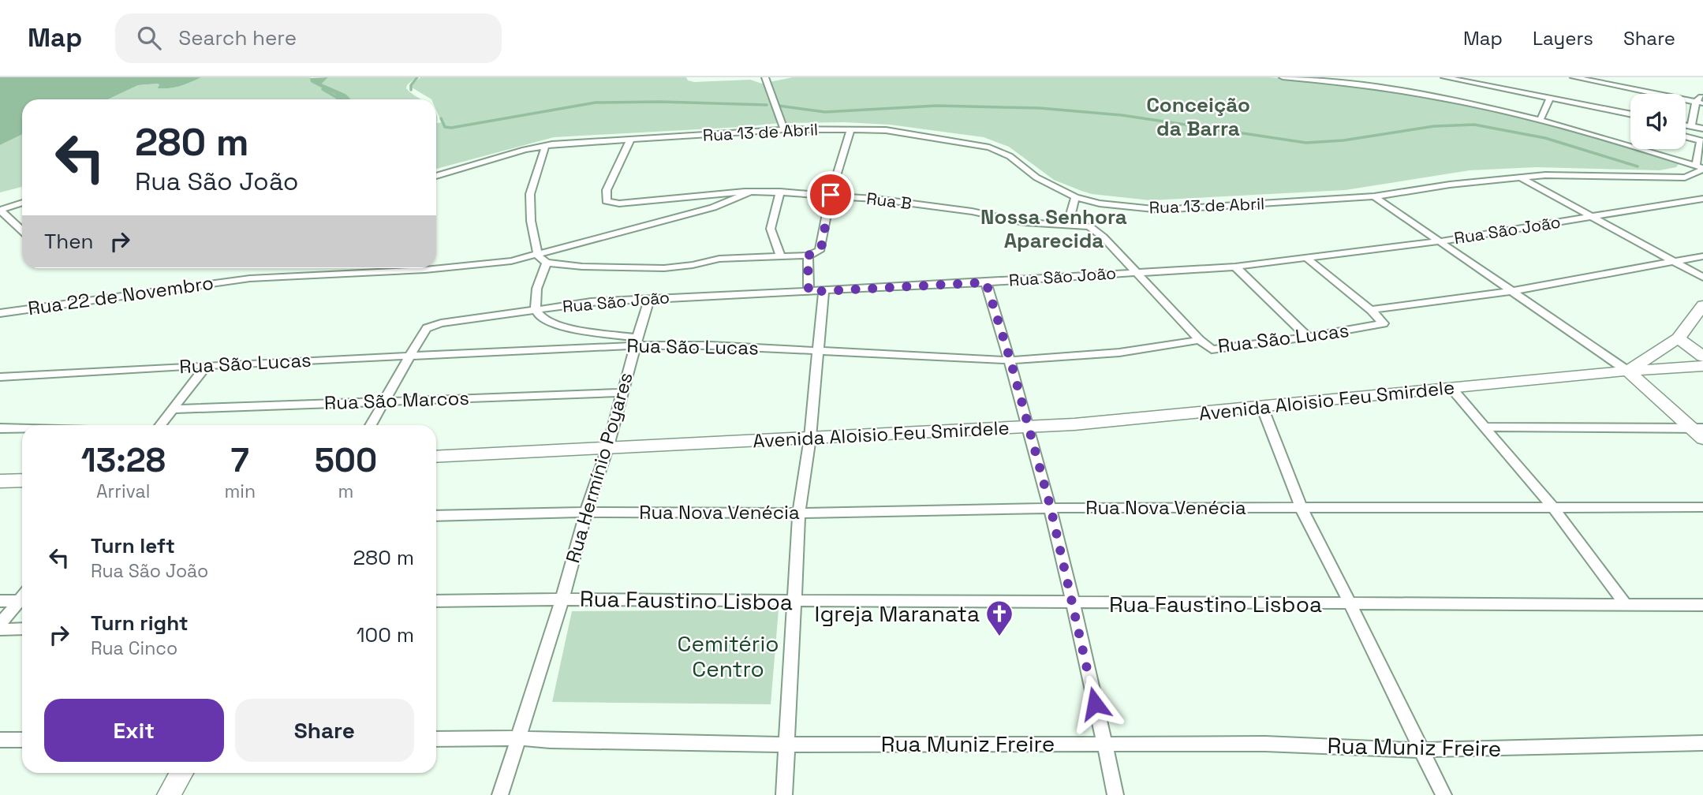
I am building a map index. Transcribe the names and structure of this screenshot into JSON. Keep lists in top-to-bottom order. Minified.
{"streets":{"street":["Rua 13 de Abril","Rua B","Rua São João","Rua 22 de Novembro","Rua São Lucas","Rua São Marcos","Avenida Aloisio Feu Smirdele","Rua Hermínio Poyares","Rua Nova Venécia","Rua Faustino Lisboa","Rua Muniz Freire"]},"crossings":[["Rua B","Rua São João"],["Rua B","Rua 22 de Novembro"],["Rua B","Rua São Lucas"],["Rua São João","Rua São Lucas"],["Rua São João","Rua Hermínio Poyares"],["Rua São Lucas","Rua Hermínio Poyares"],["Rua São Marcos","Rua Hermínio Poyares"],["Avenida Aloisio Feu Smirdele","Rua Hermínio Poyares"],["Rua Hermínio Poyares","Rua Nova Venécia"],["Rua Hermínio Poyares","Rua Faustino Lisboa"],["Rua Hermínio Poyares","Rua Muniz Freire"]],"districts":["Conceição da Barra","Nossa Senhora Aparecida"],"parks":["Cemitério Centro"],"places":{"church":["Igreja Maranata"]},"page":{"header":"Map","search":"Search here","nav":["Map","Layers","Share"],"turn":["280 m","Rua São João"],"then":"Then","eta":["13:28","Arrival","7","min","500","m"],"list":[{"name":"Turn left","note":"Rua São João","value":"280 m"},{"name":"Turn right","note":"Rua Cinco","value":"100 m"}],"buttons":["Exit","Share"]}}
